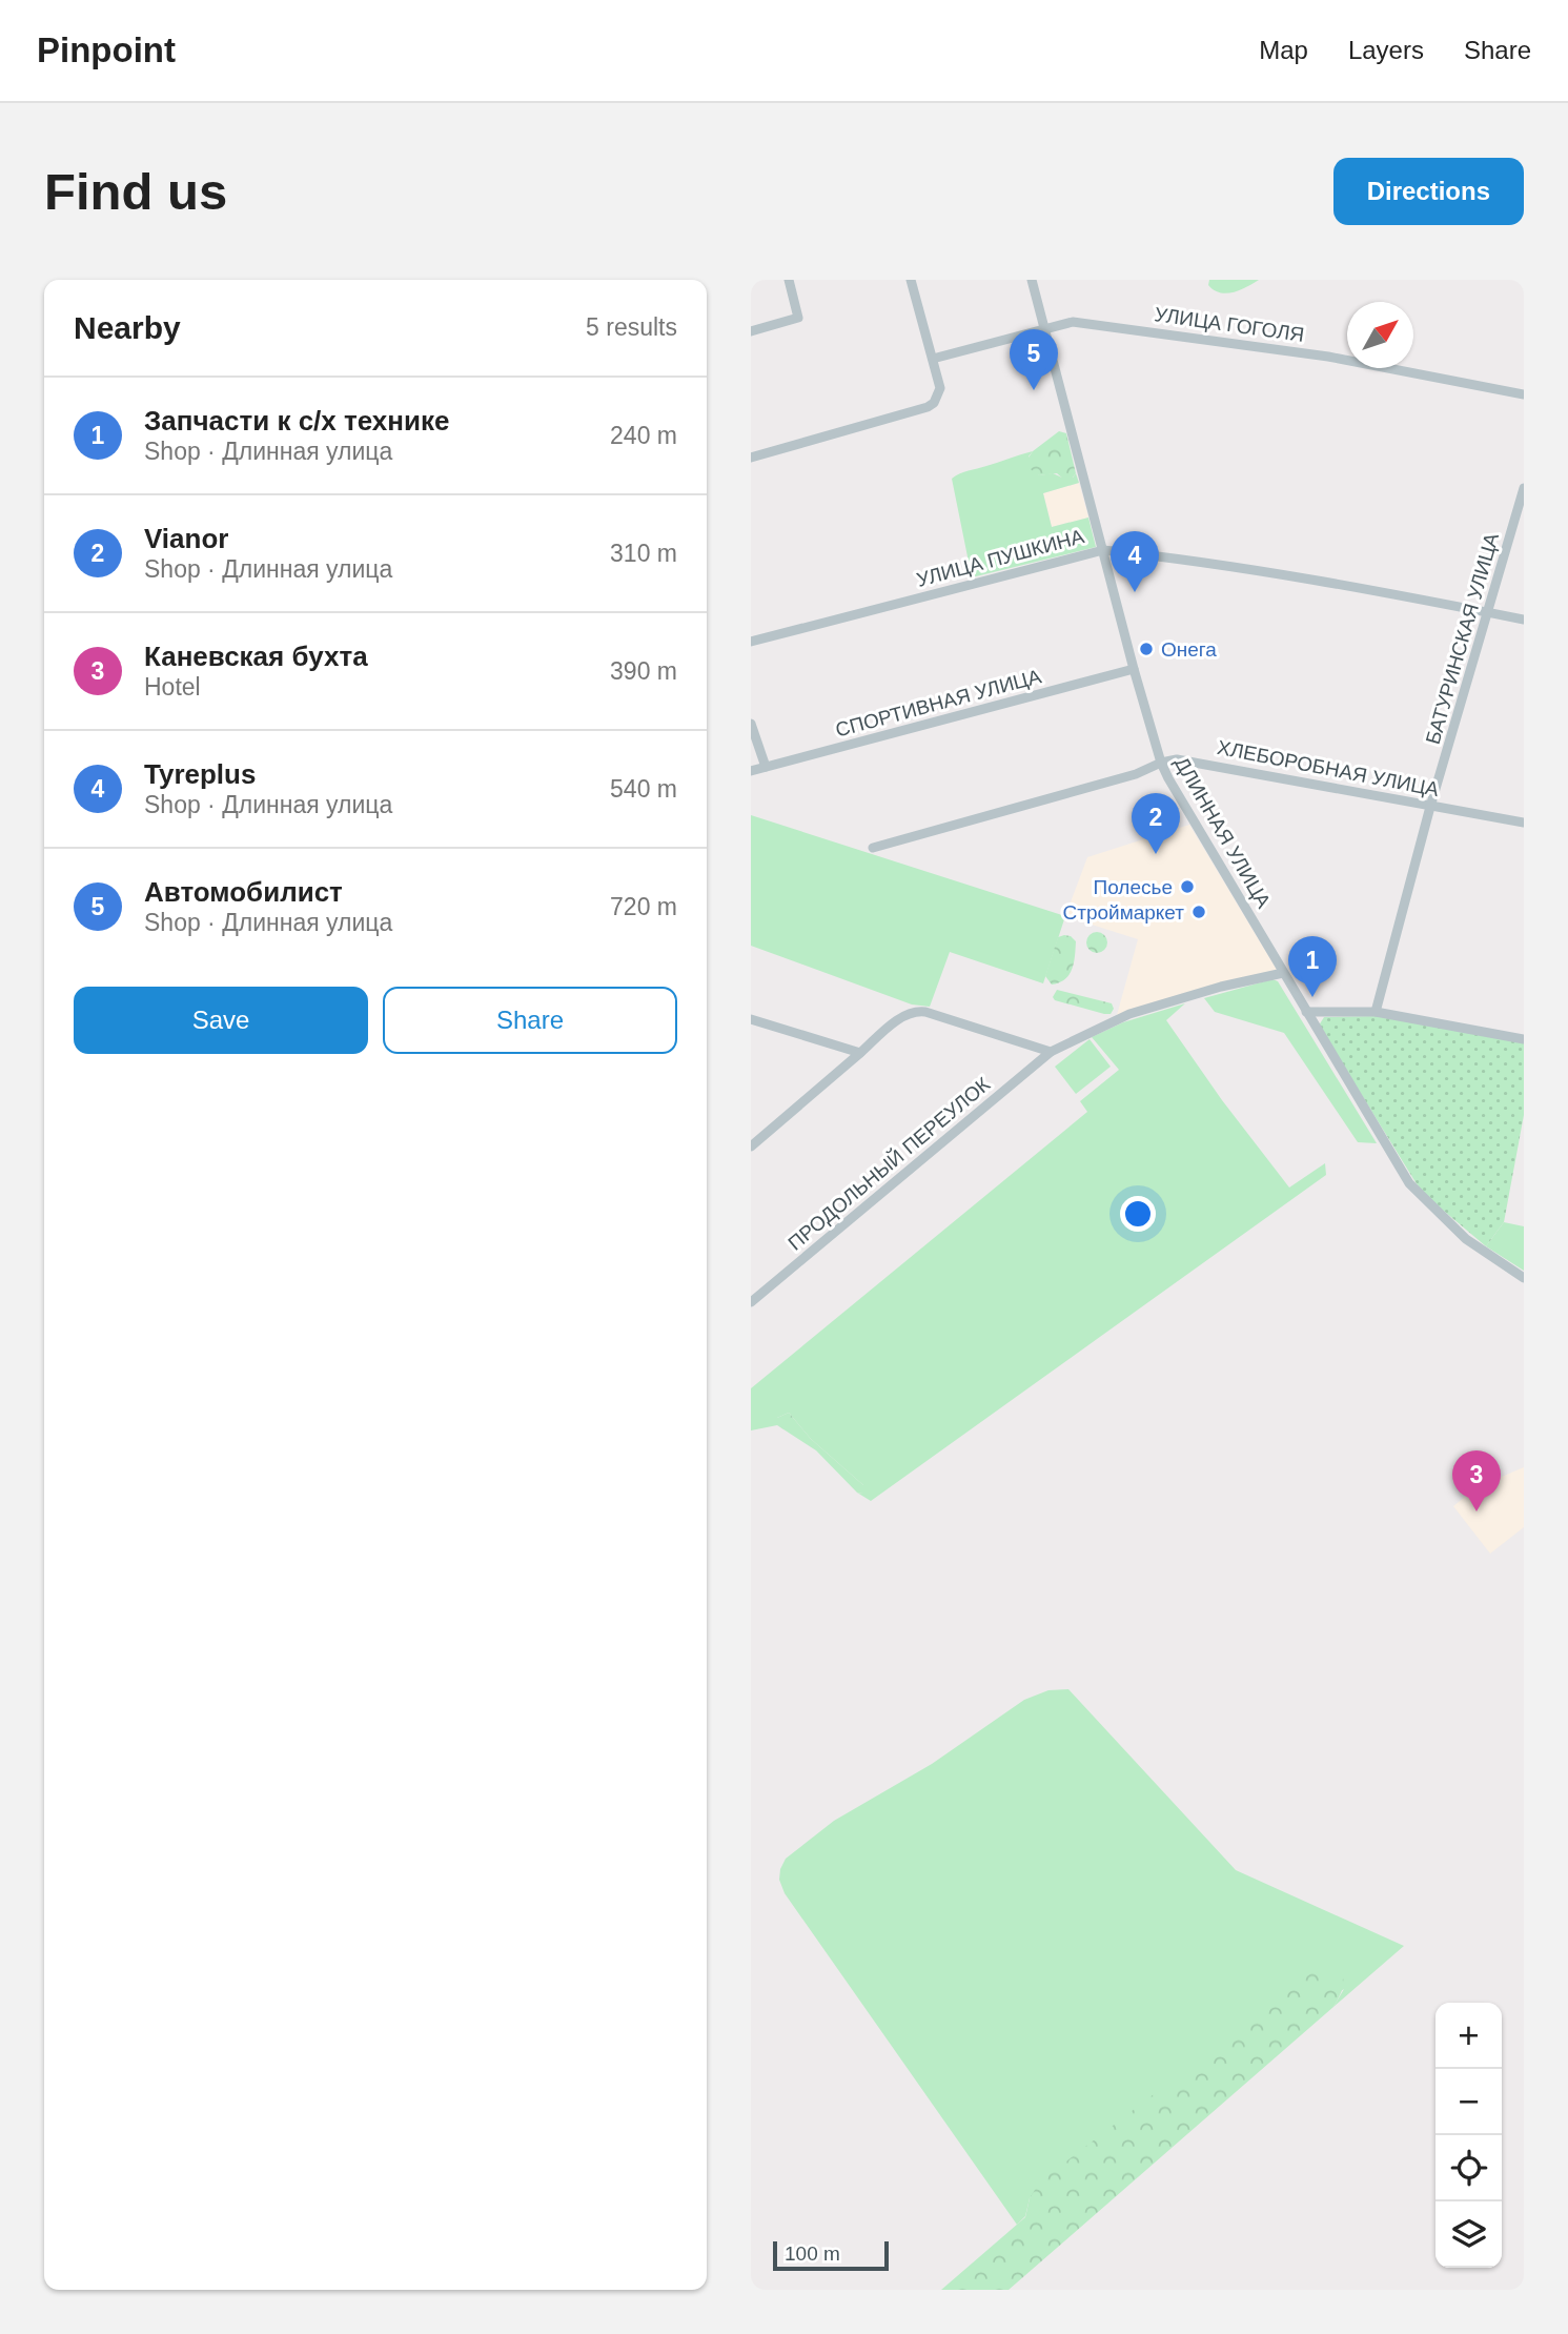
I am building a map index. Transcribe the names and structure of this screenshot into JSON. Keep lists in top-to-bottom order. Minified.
{"streets":{"street":["УЛИЦА ГОГОЛЯ","УЛИЦА ПУШКИНА","БАТУРИНСКАЯ УЛИЦА","СПОРТИВНАЯ УЛИЦА","ХЛЕБОРОБНАЯ УЛИЦА","ДЛИННАЯ УЛИЦА","ПРОДОЛЬНЫЙ ПЕРЕУЛОК"]},"crossings":[["УЛИЦА ГОГОЛЯ","ДЛИННАЯ УЛИЦА"],["УЛИЦА ПУШКИНА","БАТУРИНСКАЯ УЛИЦА"],["УЛИЦА ПУШКИНА","ДЛИННАЯ УЛИЦА"],["БАТУРИНСКАЯ УЛИЦА","ХЛЕБОРОБНАЯ УЛИЦА"],["СПОРТИВНАЯ УЛИЦА","ДЛИННАЯ УЛИЦА"],["ХЛЕБОРОБНАЯ УЛИЦА","ДЛИННАЯ УЛИЦА"],["ДЛИННАЯ УЛИЦА","ПРОДОЛЬНЫЙ ПЕРЕУЛОК"]],"places":["Онега","Полесье","Строймаркет"],"scale_bar":"100 m","north":"top right","page":{"header":"Pinpoint","nav":["Map","Layers","Share"],"buttons":["Directions",["Save","Share"]],"title":"Find us","heading":["Nearby","5 results"],"pins":["5","4","2","1","3"],"list":[{"mark":"1","name":"Запчасти к с/х технике","note":"Shop · Длинная улица","value":"240 m"},{"mark":"2","name":"Vianor","note":"Shop · Длинная улица","value":"310 m"},{"mark":"3","name":"Каневская бухта","note":"Hotel","value":"390 m"},{"mark":"4","name":"Tyreplus","note":"Shop · Длинная улица","value":"540 m"},{"mark":"5","name":"Автомобилист","note":"Shop · Длинная улица","value":"720 m"}],"map_buttons":["+","−"],"scale":"100 m"}}
